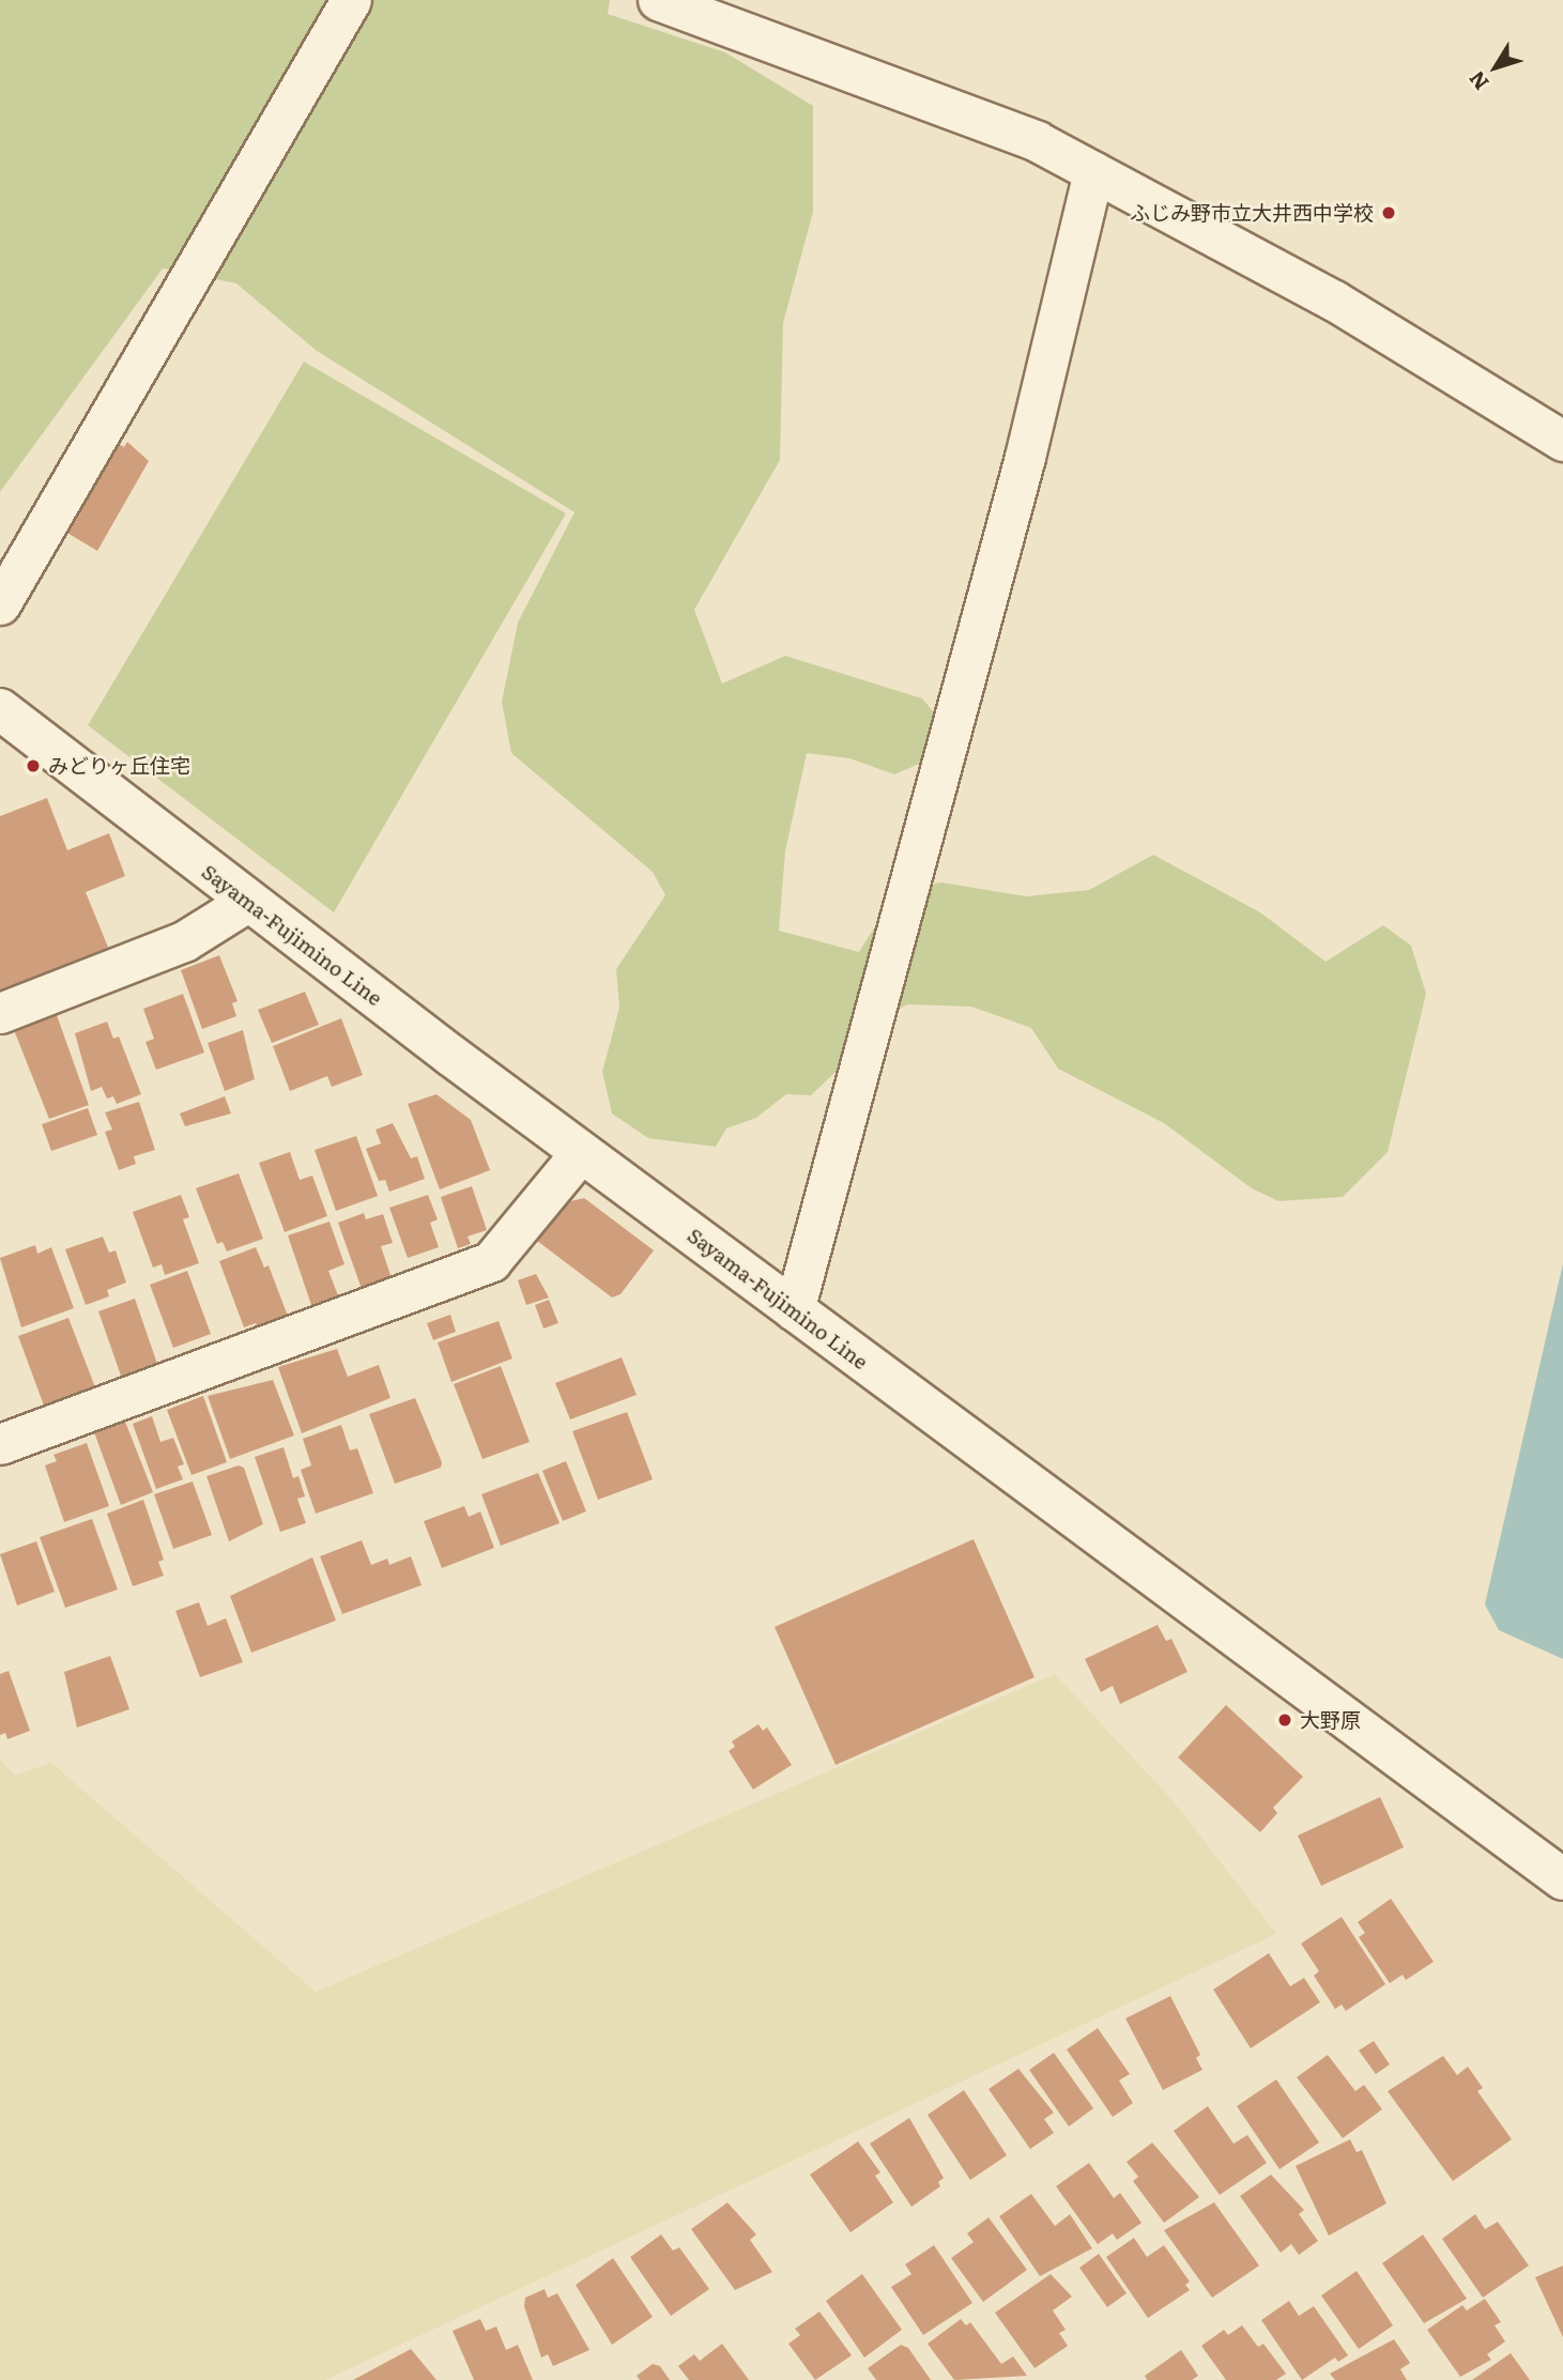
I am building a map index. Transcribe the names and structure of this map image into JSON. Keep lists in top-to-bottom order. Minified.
{"streets":{"main road":["Sayama-Fujimino Line"]},"places":["ふじみ野市立大井西中学校","みどりヶ丘住宅","大野原"],"north":"bottom left"}
